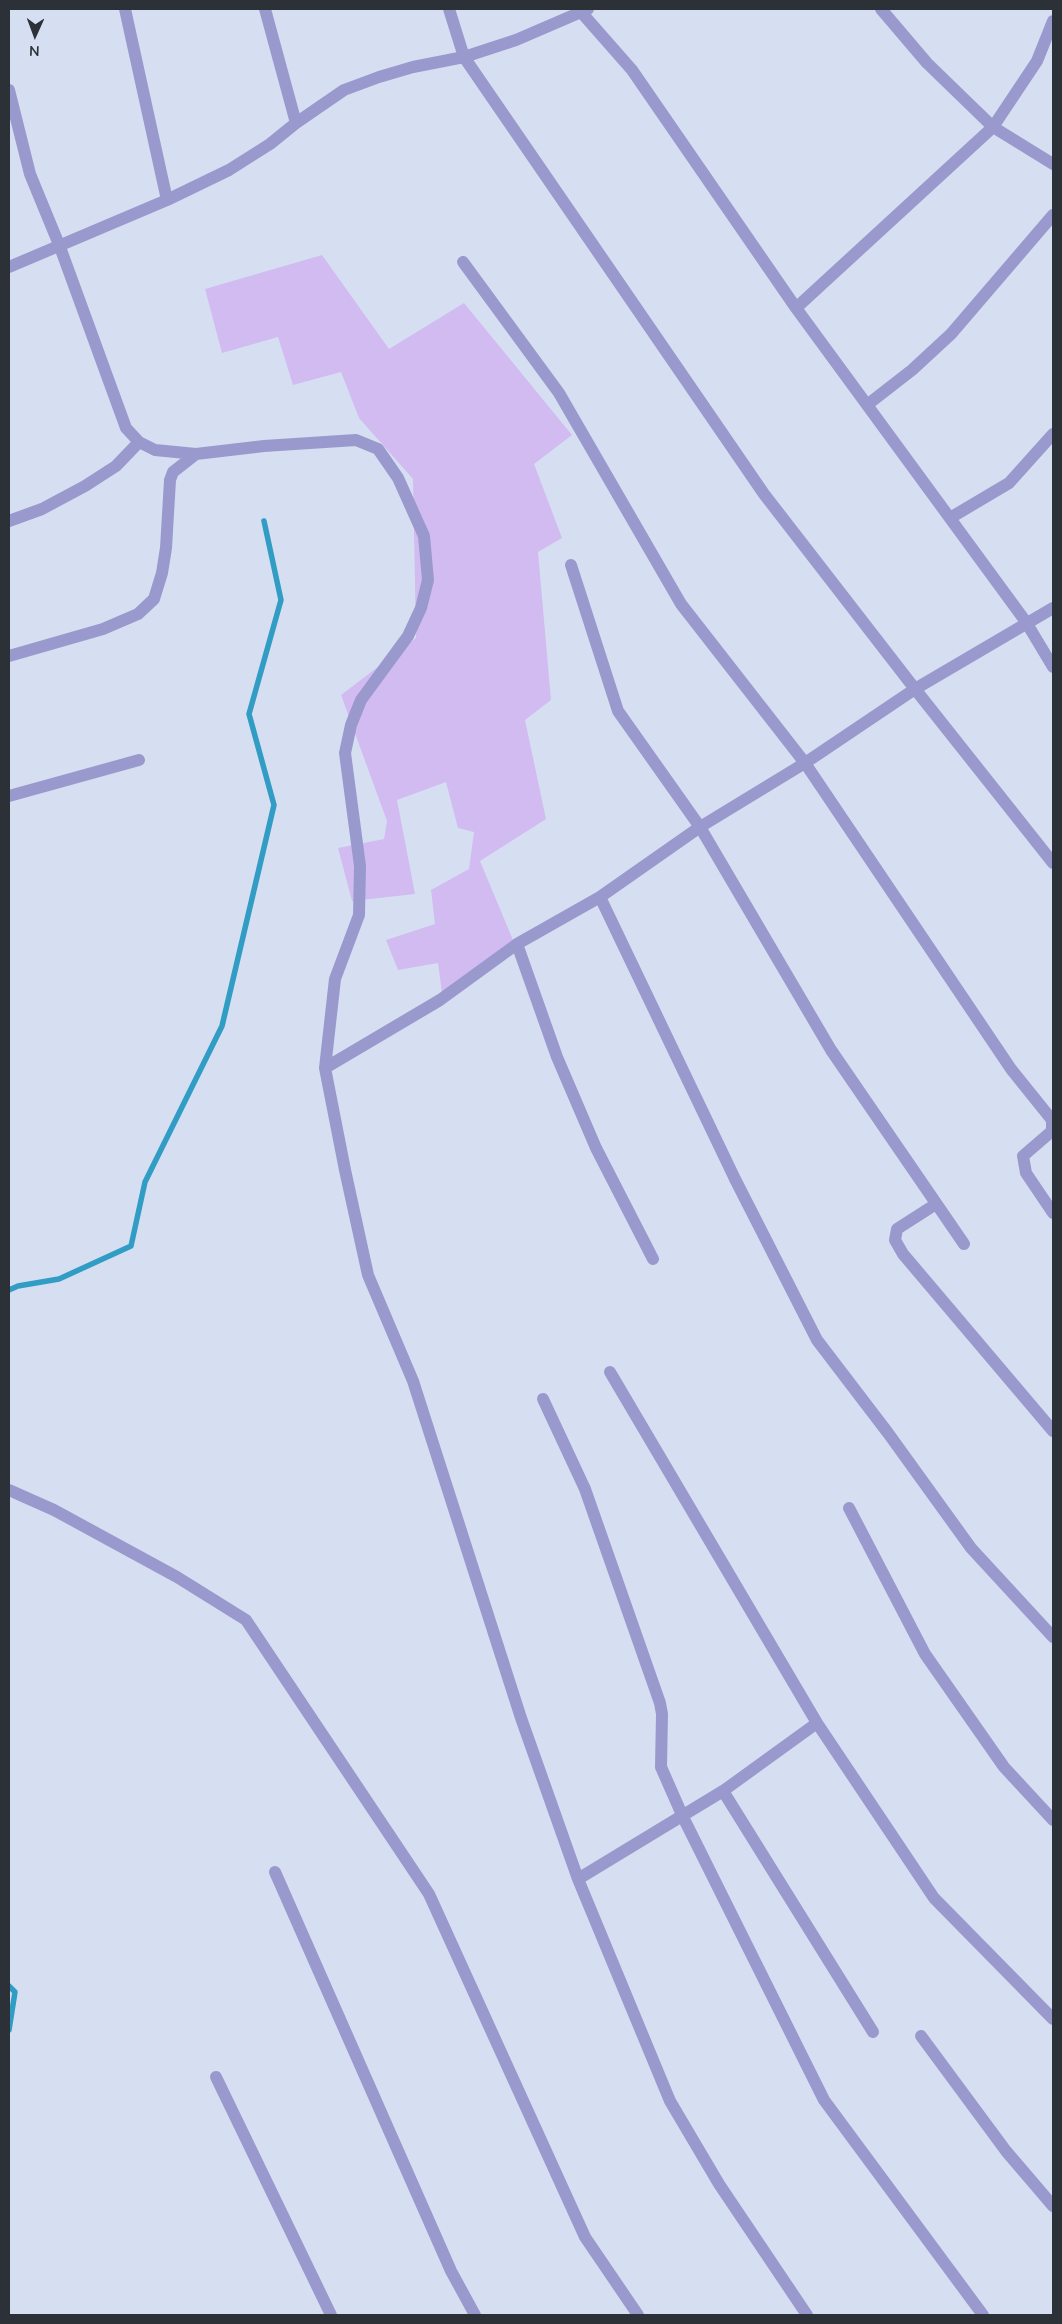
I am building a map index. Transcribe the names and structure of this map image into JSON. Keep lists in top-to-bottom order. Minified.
{"north":"bottom"}
